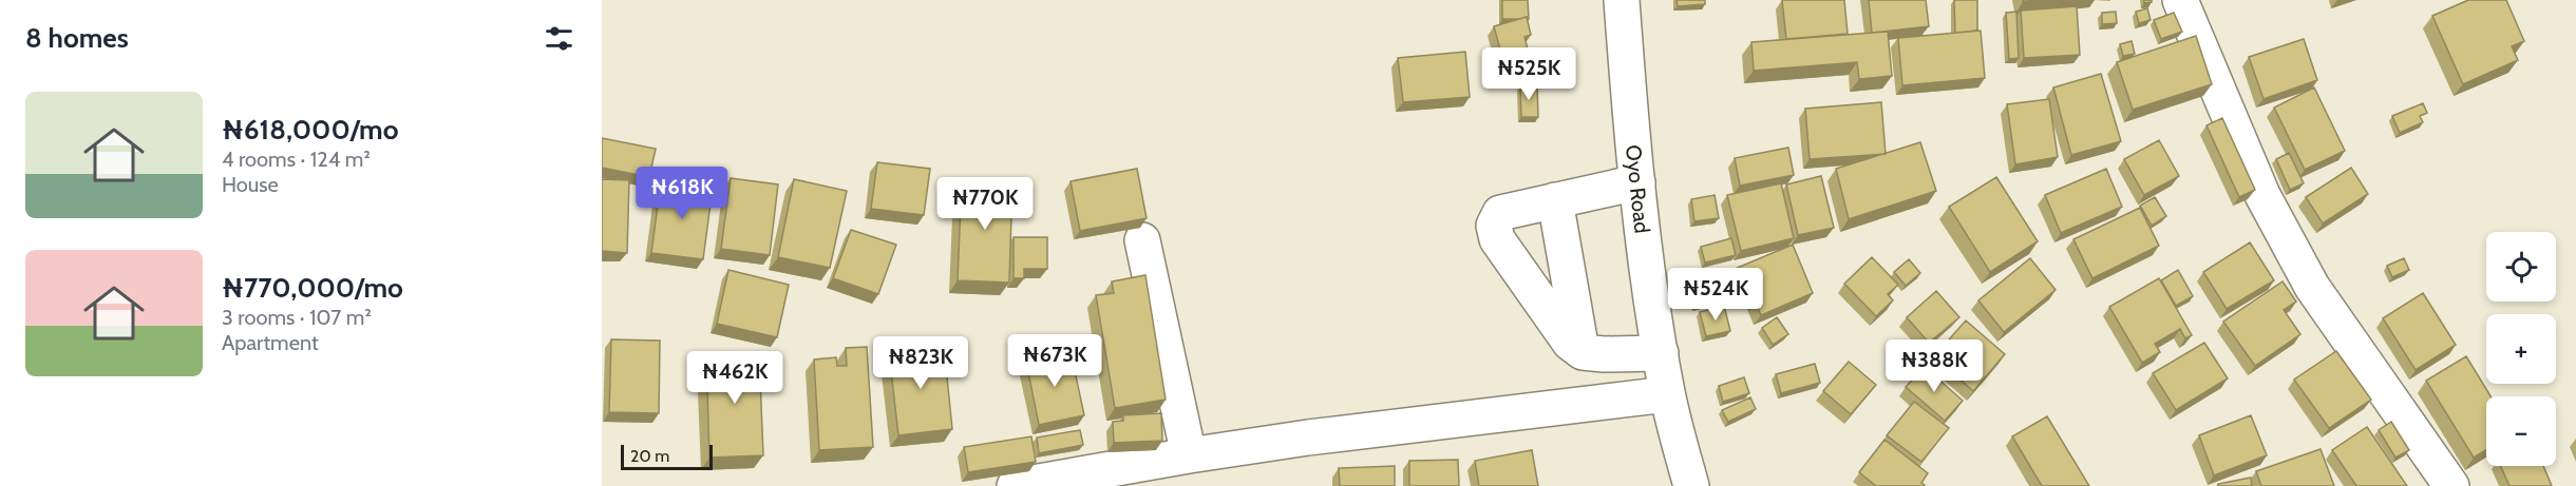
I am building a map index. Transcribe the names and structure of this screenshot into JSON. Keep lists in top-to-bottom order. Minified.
{"streets":{"main road":["Oyo Road"]},"scale_bar":"20 m","page":{"heading":"8 homes","price":["₦525K","₦618K","₦770K","₦524K","₦673K","₦823K","₦388K","₦462K"],"list":[{"name":"₦618,000/mo","note":"4 rooms · 124 m² · House"},{"name":"₦770,000/mo","note":"3 rooms · 107 m² · Apartment"}],"map_buttons":["+","−"],"scale":"20 m"}}
